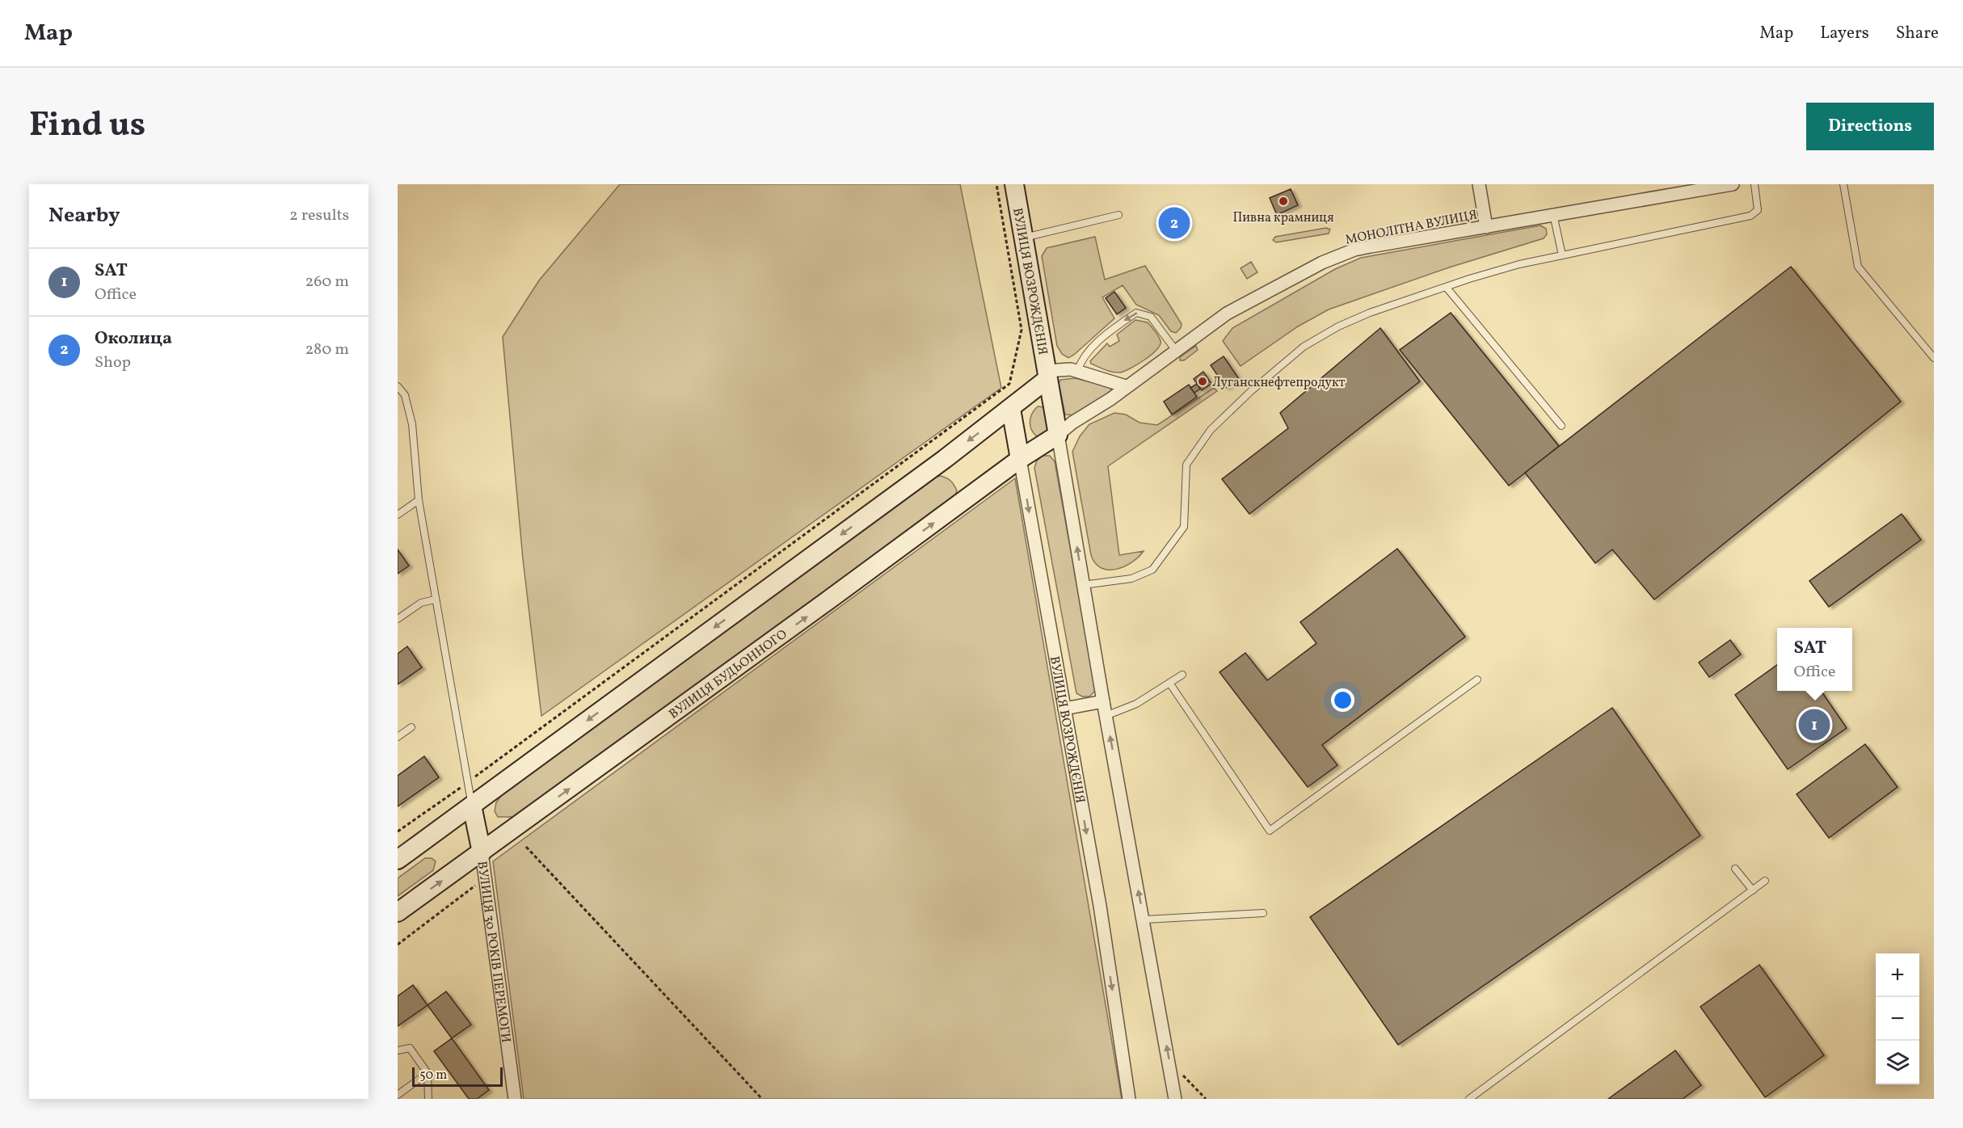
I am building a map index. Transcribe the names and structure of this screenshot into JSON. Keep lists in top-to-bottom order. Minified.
{"streets":{"main road":["ВУЛИЦЯ ВОЗРОЖДЄНІЯ","ВУЛИЦЯ БУДЬОННОГО","ВУЛИЦЯ 30 РОКІВ ПЕРЕМОГИ"],"street":["МОНОЛІТНА ВУЛИЦЯ"]},"crossings":[["МОНОЛІТНА ВУЛИЦЯ","ВУЛИЦЯ ВОЗРОЖДЄНІЯ"],["МОНОЛІТНА ВУЛИЦЯ","ВУЛИЦЯ БУДЬОННОГО"],["ВУЛИЦЯ ВОЗРОЖДЄНІЯ","ВУЛИЦЯ БУДЬОННОГО"],["ВУЛИЦЯ БУДЬОННОГО","ВУЛИЦЯ 30 РОКІВ ПЕРЕМОГИ"]],"places":["Пивна крамниця","Луганскнефтепродукт"],"scale_bar":"50 m","page":{"header":"Map","nav":["Map","Layers","Share"],"title":"Find us","buttons":"Directions","heading":["Nearby","2 results"],"pins":["2","1"],"list":[{"mark":"1","name":"SAT","note":"Office","value":"260 m"},{"mark":"2","name":"Околица","note":"Shop","value":"280 m"}],"popup":["SAT","Office"],"map_buttons":["+","−"],"scale":"50 m"}}
